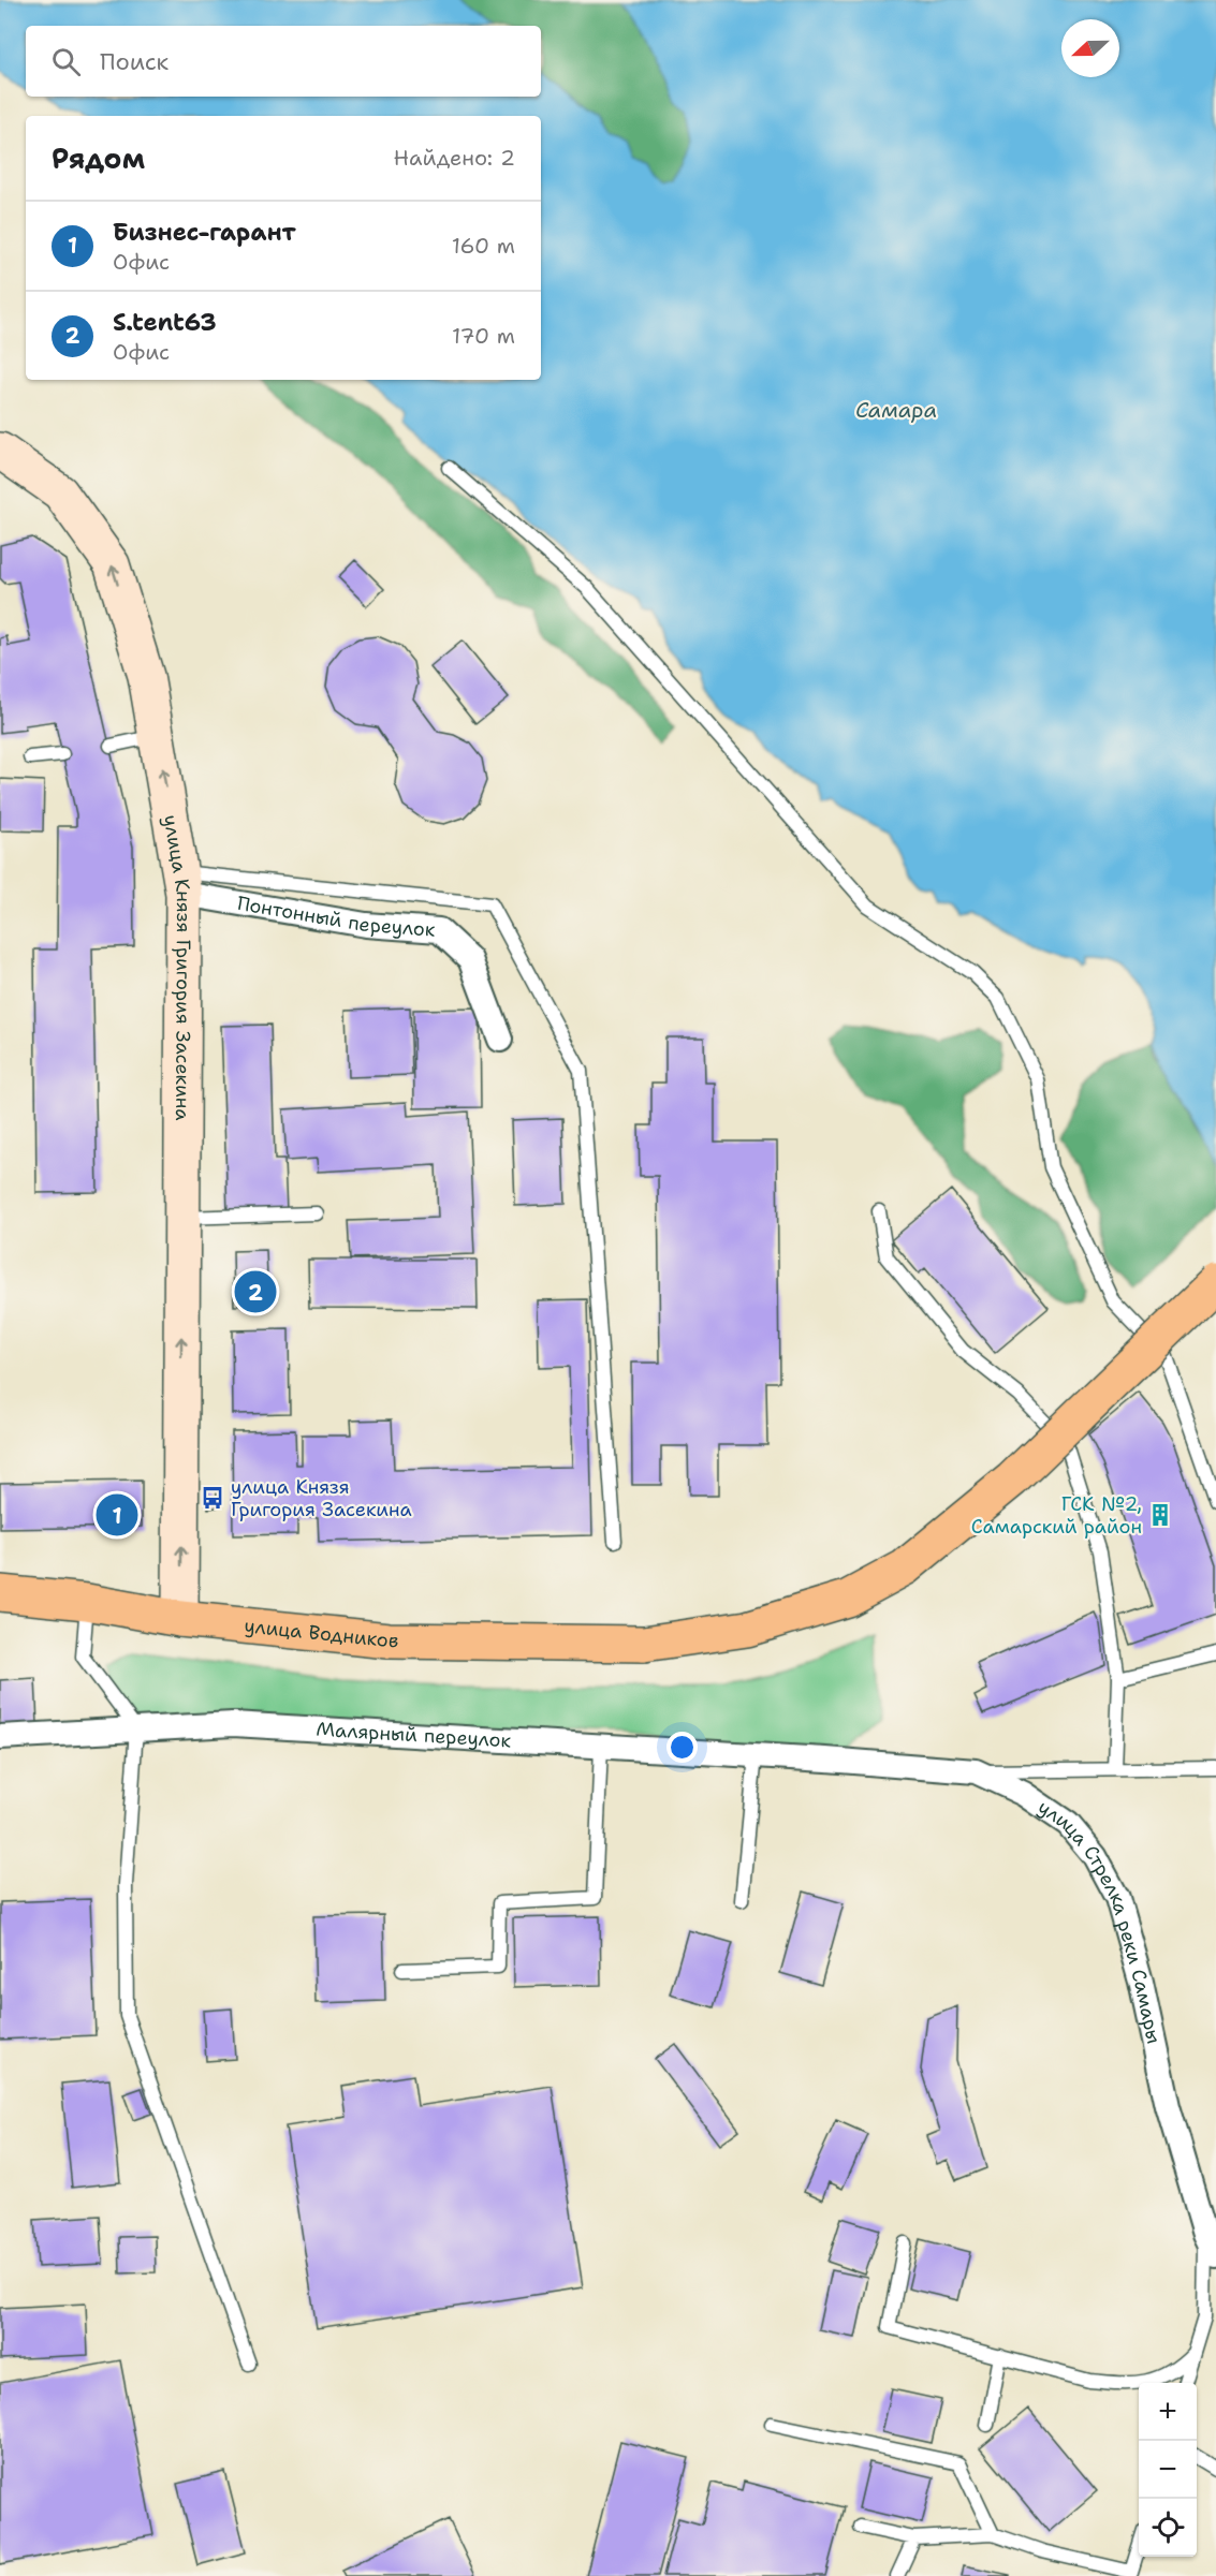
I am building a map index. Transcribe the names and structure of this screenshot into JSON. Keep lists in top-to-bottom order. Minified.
{"streets":{"main road":["улица Князя Григория Засекина","улица Водников"],"street":["Понтонный переулок","Малярный переулок","улица Стрелка реки Самары"]},"crossings":[["Понтонный переулок","улица Князя Григория Засекина"],["улица Князя Григория Засекина","улица Водников"],["Малярный переулок","улица Стрелка реки Самары"]],"one_way":["улица Князя Григория Засекина"],"water":["Самара"],"places":{"bus stop":["улица Князя Григория Засекина"],"building":["ГСК №2, Самарский район"]},"north":"left","page":{"search":"Поиск","heading":["Рядом","Найдено: 2"],"list":[{"mark":"1","name":"Бизнес-гарант","note":"Офис","value":"160 m"},{"mark":"2","name":"S.tent63","note":"Офис","value":"170 m"}],"pins":["2","1"],"map_buttons":["+","−"]}}
